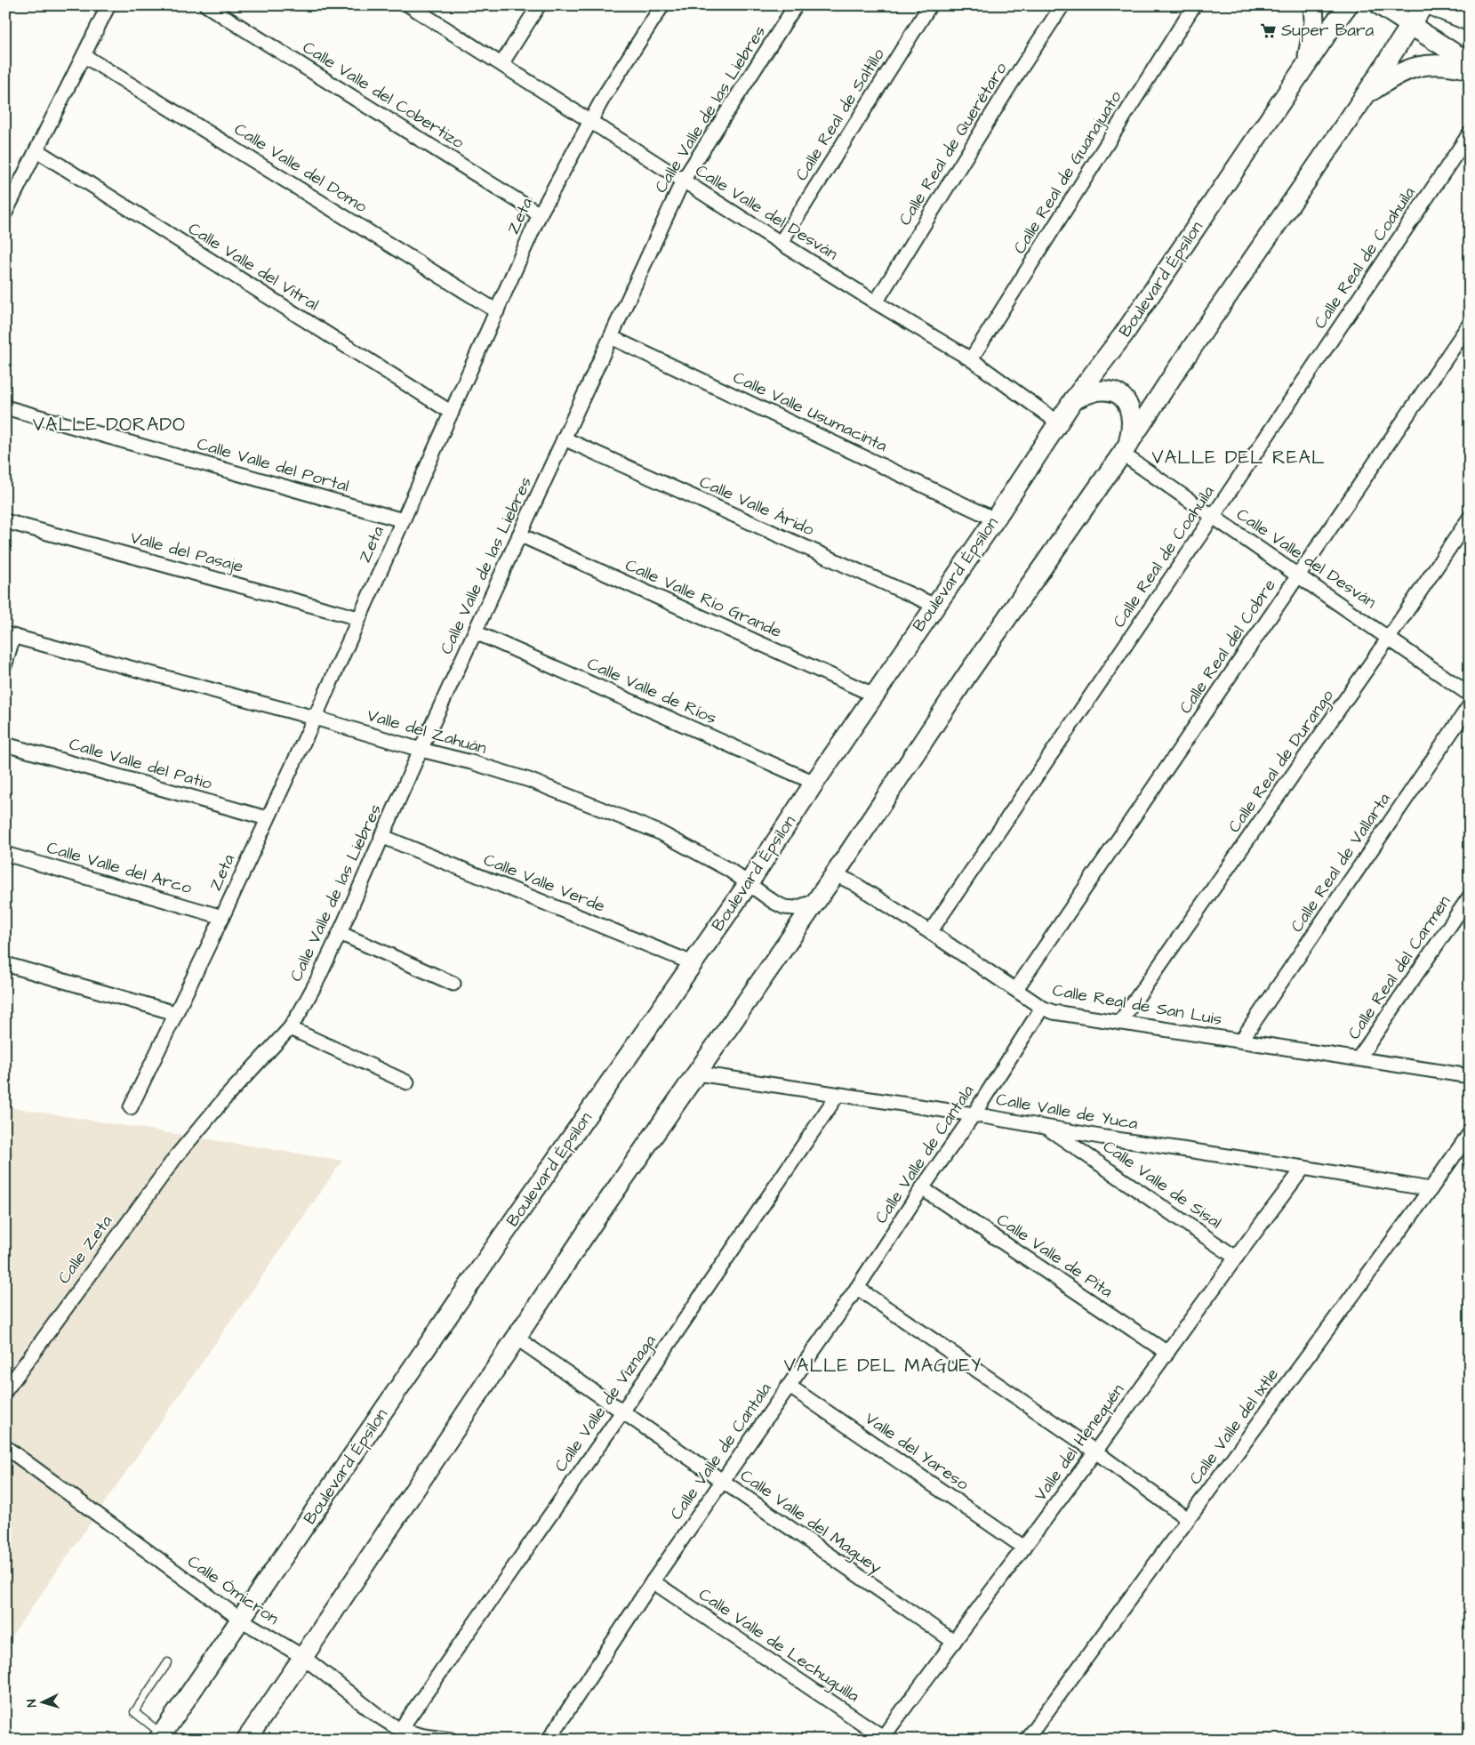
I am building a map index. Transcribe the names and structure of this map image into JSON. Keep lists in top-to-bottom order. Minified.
{"streets":{"street":["Calle Valle del Cobertizo","Calle Valle de las Liebres","Calle Real de Saltillo","Calle Real de Querétaro","Calle Valle del Domo","Calle Real de Guanajuato","Calle Valle del Desván","Zeta","Calle Real de Coahuila","Calle Valle del Vitral","Boulevard Épsilon","Calle Valle Usumacinta","Calle Valle del Portal","Calle Valle Árido","Valle del Pasaje","Calle Valle Río Grande","Calle Real del Cobre","Calle Valle de Ríos","Valle del Zahuán","Calle Real de Durango","Calle Valle del Patio","Calle Real de Vallarta","Calle Valle del Arco","Calle Valle Verde","Calle Real del Carmen","Calle Real de San Luis","Calle Valle de Yuca","Calle Valle de Cantala","Calle Valle de Sisal","Calle Zeta","Calle Valle de Pita","Calle Valle de Viznaga","Calle Valle del Ixtle","Valle del Henequén","Valle del Yareso","Calle Valle del Maguey","Calle Ómicron","Calle Valle de Lechuguilla"]},"crossings":[["Calle Valle del Cobertizo","Zeta"],["Calle Valle de las Liebres","Calle Valle del Desván"],["Calle Valle de las Liebres","Calle Valle Usumacinta"],["Calle Valle de las Liebres","Calle Valle Árido"],["Calle Valle de las Liebres","Calle Valle Río Grande"],["Calle Valle de las Liebres","Calle Valle de Ríos"],["Calle Valle de las Liebres","Valle del Zahuán"],["Calle Valle de las Liebres","Calle Valle Verde"],["Calle Valle de las Liebres","Calle Zeta"],["Calle Real de Saltillo","Calle Valle del Desván"],["Calle Real de Querétaro","Calle Valle del Desván"],["Calle Valle del Domo","Zeta"],["Calle Real de Guanajuato","Calle Valle del Desván"],["Calle Valle del Desván","Zeta"],["Calle Valle del Desván","Calle Real de Coahuila"],["Calle Valle del Desván","Boulevard Épsilon"],["Calle Valle del Desván","Calle Real del Cobre"],["Calle Valle del Desván","Calle Real de Durango"],["Zeta","Calle Valle del Vitral"],["Zeta","Calle Valle del Portal"],["Zeta","Valle del Pasaje"],["Zeta","Valle del Zahuán"],["Zeta","Calle Valle del Patio"],["Zeta","Calle Valle del Arco"],["Calle Real de Coahuila","Calle Real de San Luis"],["Boulevard Épsilon","Calle Valle Usumacinta"],["Boulevard Épsilon","Calle Valle Árido"],["Boulevard Épsilon","Calle Valle Río Grande"],["Boulevard Épsilon","Calle Valle de Ríos"],["Boulevard Épsilon","Valle del Zahuán"],["Boulevard Épsilon","Calle Valle Verde"],["Boulevard Épsilon","Calle Ómicron"],["Calle Real del Cobre","Calle Real de San Luis"],["Calle Real de Durango","Calle Real de San Luis"],["Calle Real de Vallarta","Calle Real de San Luis"],["Calle Real del Carmen","Calle Real de San Luis"],["Calle Real de San Luis","Calle Valle de Cantala"],["Calle Valle de Yuca","Calle Valle de Cantala"],["Calle Valle de Yuca","Calle Valle de Sisal"],["Calle Valle de Yuca","Calle Valle de Viznaga"],["Calle Valle de Yuca","Calle Valle del Ixtle"],["Calle Valle de Yuca","Valle del Henequén"],["Calle Valle de Cantala","Calle Valle de Pita"],["Calle Valle de Cantala","Valle del Yareso"],["Calle Valle de Cantala","Calle Valle del Maguey"],["Calle Valle de Cantala","Calle Valle de Lechuguilla"],["Calle Valle de Sisal","Valle del Henequén"],["Calle Valle de Pita","Valle del Henequén"],["Calle Valle de Viznaga","Calle Valle del Maguey"],["Calle Valle de Viznaga","Calle Ómicron"],["Valle del Henequén","Valle del Yareso"],["Valle del Henequén","Calle Valle del Maguey"],["Valle del Henequén","Calle Valle de Lechuguilla"]],"districts":["VALLE DORADO","VALLE DEL REAL","VALLE DEL MAGUEY"],"places":{"supermarket":["Super Bara"]},"north":"left"}
